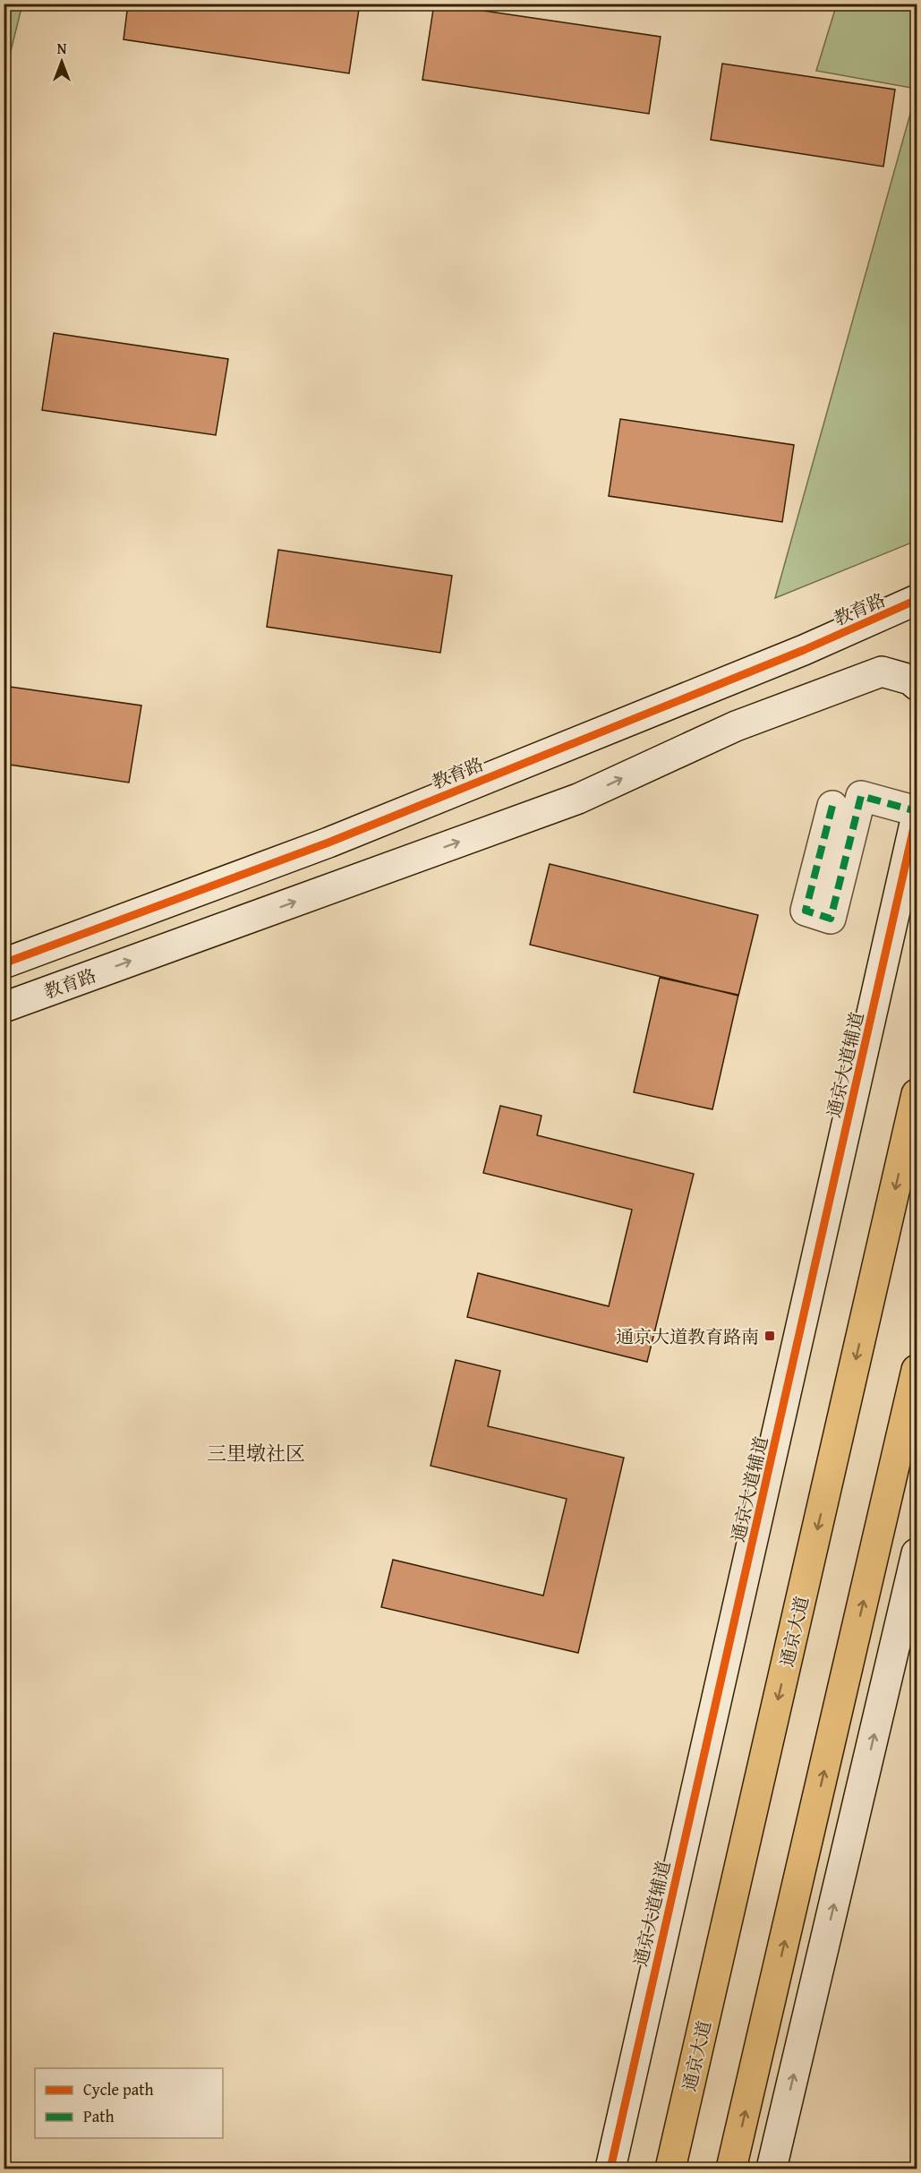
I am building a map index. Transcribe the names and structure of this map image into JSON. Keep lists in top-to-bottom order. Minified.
{"streets":{"highway":["通京大道"],"street":["教育路","通京大道辅道"]},"districts":["三里墩社区"],"places":{"transit":["通京大道教育路南"]},"legend":["Cycle path","Path"],"north":"top"}
